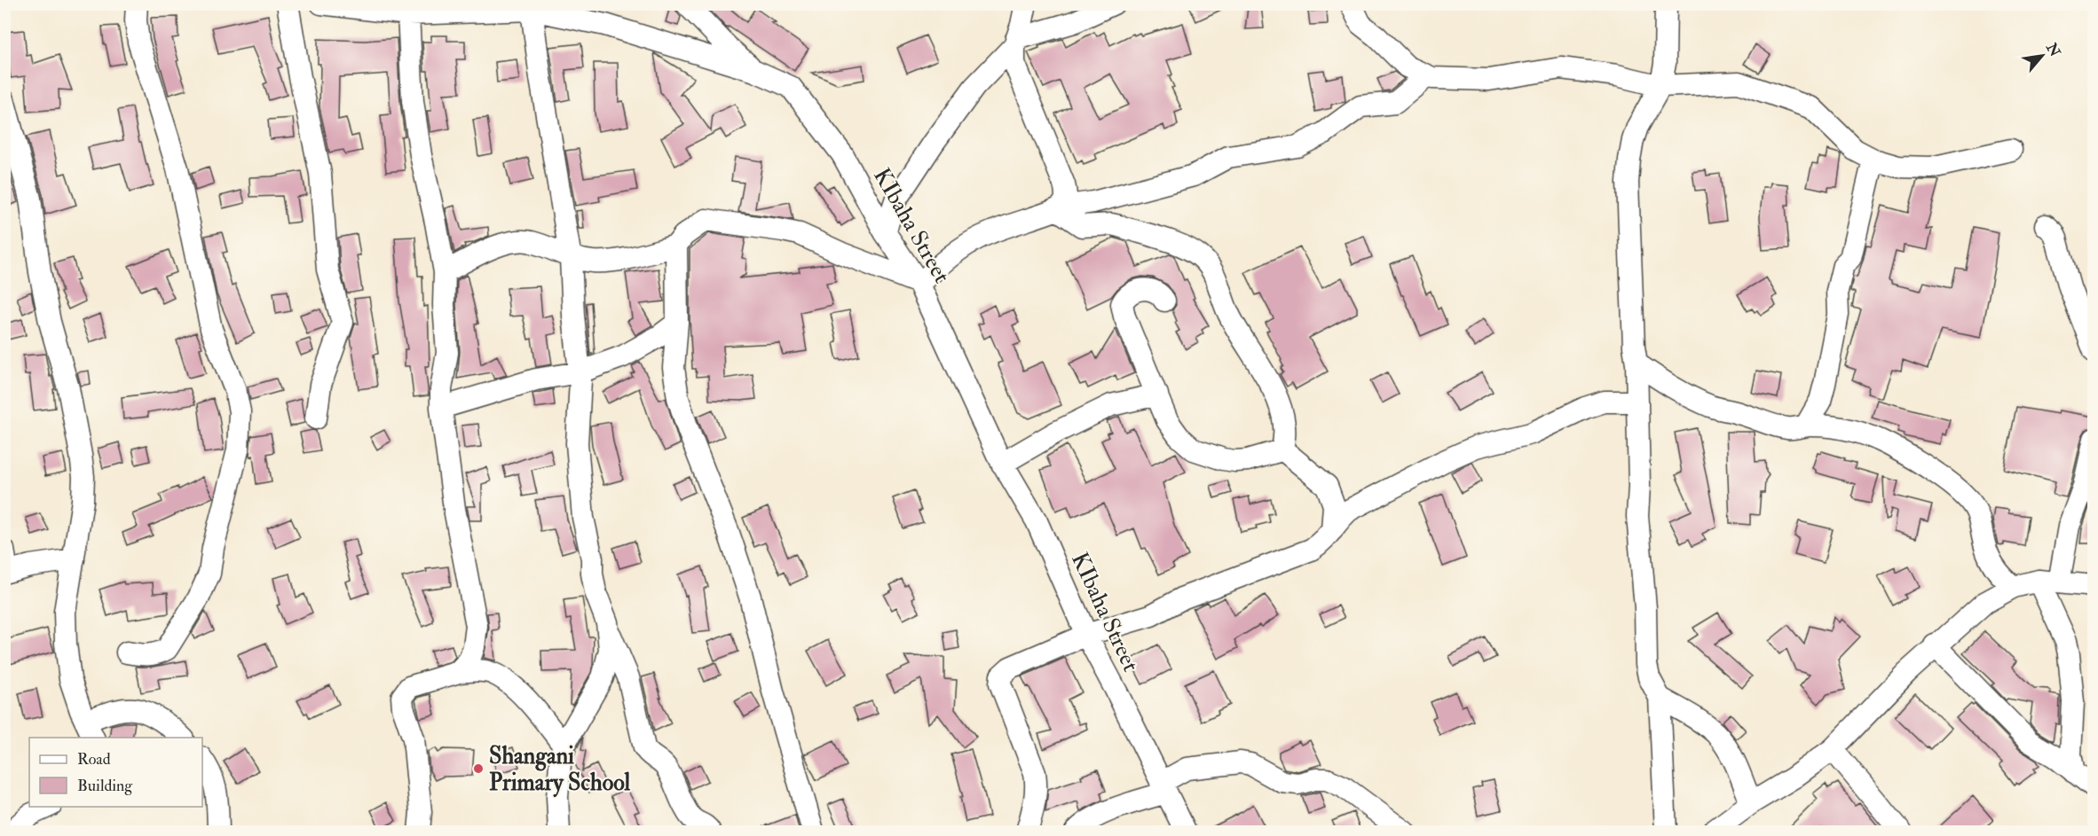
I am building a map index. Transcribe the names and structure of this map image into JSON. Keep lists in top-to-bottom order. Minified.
{"streets":{"street":["KIbaha Street"]},"places":["Shangani Primary School"],"legend":["Road","Building"],"north":"top right"}
